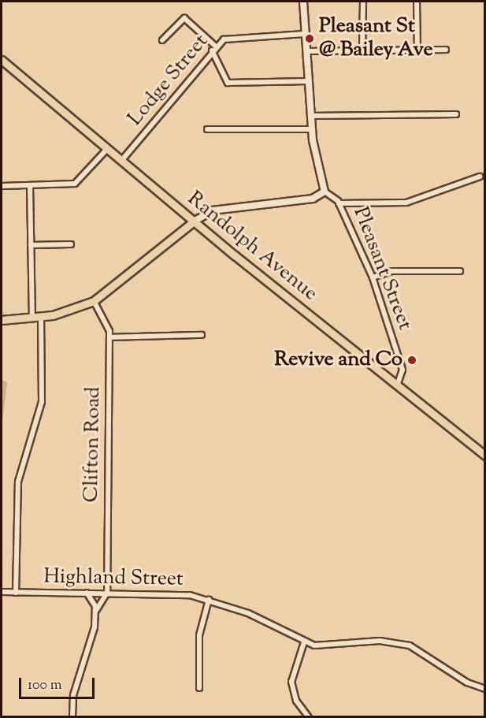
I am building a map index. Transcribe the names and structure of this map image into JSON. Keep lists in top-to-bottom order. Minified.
{"streets":{"main road":["Randolph Avenue"],"street":["Lodge Street","Pleasant Street","Clifton Road","Highland Street"]},"crossings":[["Lodge Street","Randolph Avenue"],["Randolph Avenue","Pleasant Street"],["Clifton Road","Highland Street"]],"places":["Pleasant St @ Bailey Ave","Revive and Co"],"scale_bar":"100 m"}
